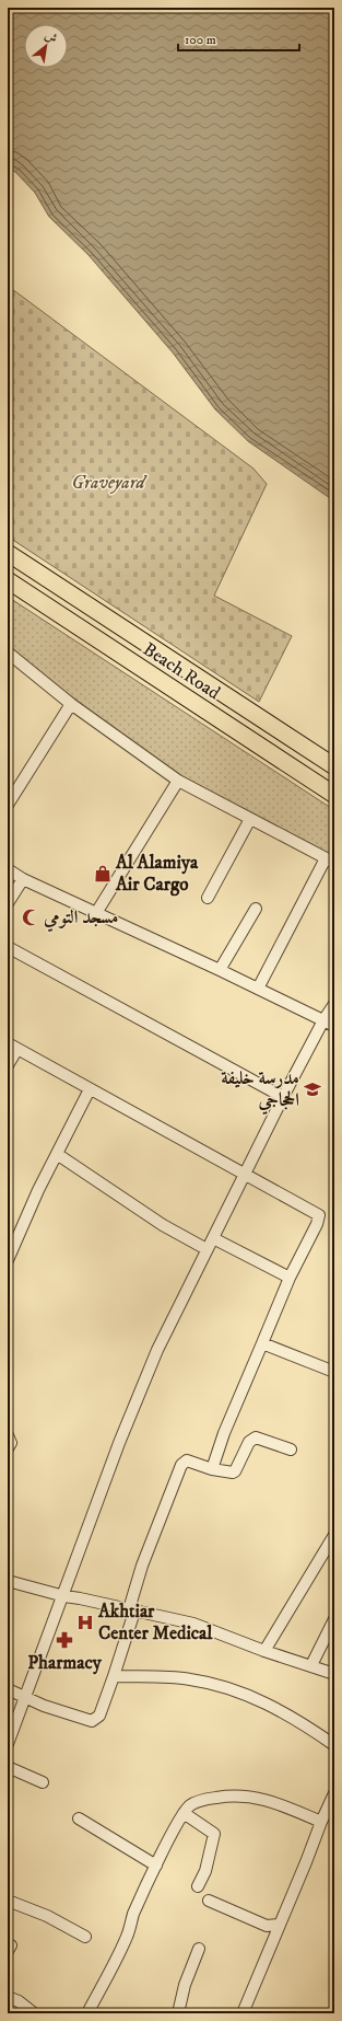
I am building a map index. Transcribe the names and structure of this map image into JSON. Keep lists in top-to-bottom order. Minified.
{"streets":{"highway":["Beach Road"]},"parks":["Graveyard"],"places":{"shop":["Al Alamiya Air Cargo"],"mosque":["مسجد التومي"],"school or university":["مدرسة خليفة الحجاجي"],"hospital":["Akhtiar Center Medical"],"pharmacy":["Pharmacy"]},"scale_bar":"100 m","north":"top right"}
